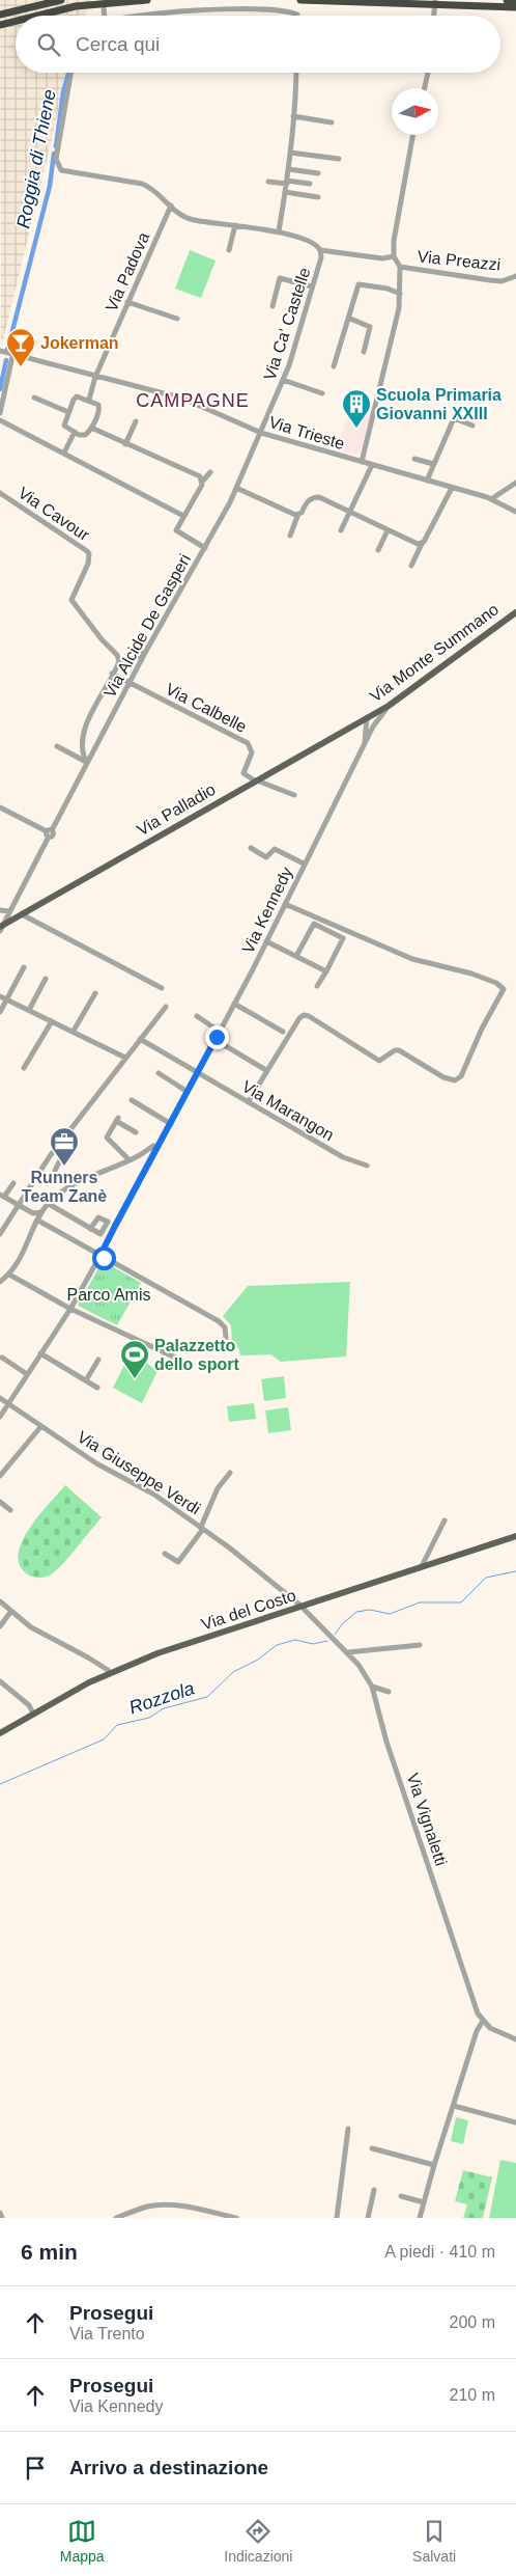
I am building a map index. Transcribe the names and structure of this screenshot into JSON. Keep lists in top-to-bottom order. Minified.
{"streets":{"main road":["Via Monte Summano","Via Palladio","Via del Costo"],"street":["Via Preazzi","Via Padova","Via Ca' Castelle","Via Trieste","Via Cavour","Via Alcide De Gasperi","Via Calbelle","Via Kennedy","Via Marangon","Via Giuseppe Verdi","Via Vignaletti"]},"crossings":[["Via Padova","Via Trieste"],["Via Ca' Castelle","Via Trieste"],["Via Ca' Castelle","Via Alcide De Gasperi"],["Via Trieste","Via Alcide De Gasperi"],["Via Alcide De Gasperi","Via Calbelle"],["Via Alcide De Gasperi","Via Palladio"],["Via Monte Summano","Via Palladio"],["Via Monte Summano","Via Kennedy"],["Via Calbelle","Via Palladio"],["Via Kennedy","Via Marangon"],["Via Kennedy","Via Giuseppe Verdi"],["Via Giuseppe Verdi","Via del Costo"],["Via Giuseppe Verdi","Via Vignaletti"],["Via del Costo","Via Vignaletti"]],"districts":["CAMPAGNE"],"water":["Roggia di Thiene","Rozzola"],"parks":["Parco Amis"],"places":{"bar":["Jokerman"],"building":["Scuola Primaria Giovanni XXIII"],"office":["Runners Team Zanè"],"sports":["Palazzetto dello sport"]},"north":"right","page":{"search":"Cerca qui","heading":["6 min","A piedi · 410 m"],"list":[["Prosegui","Via Trento","200 m"],["Prosegui","Via Kennedy","210 m"],"Arrivo a destinazione"],"nav":["Mappa","Indicazioni","Salvati"]}}
